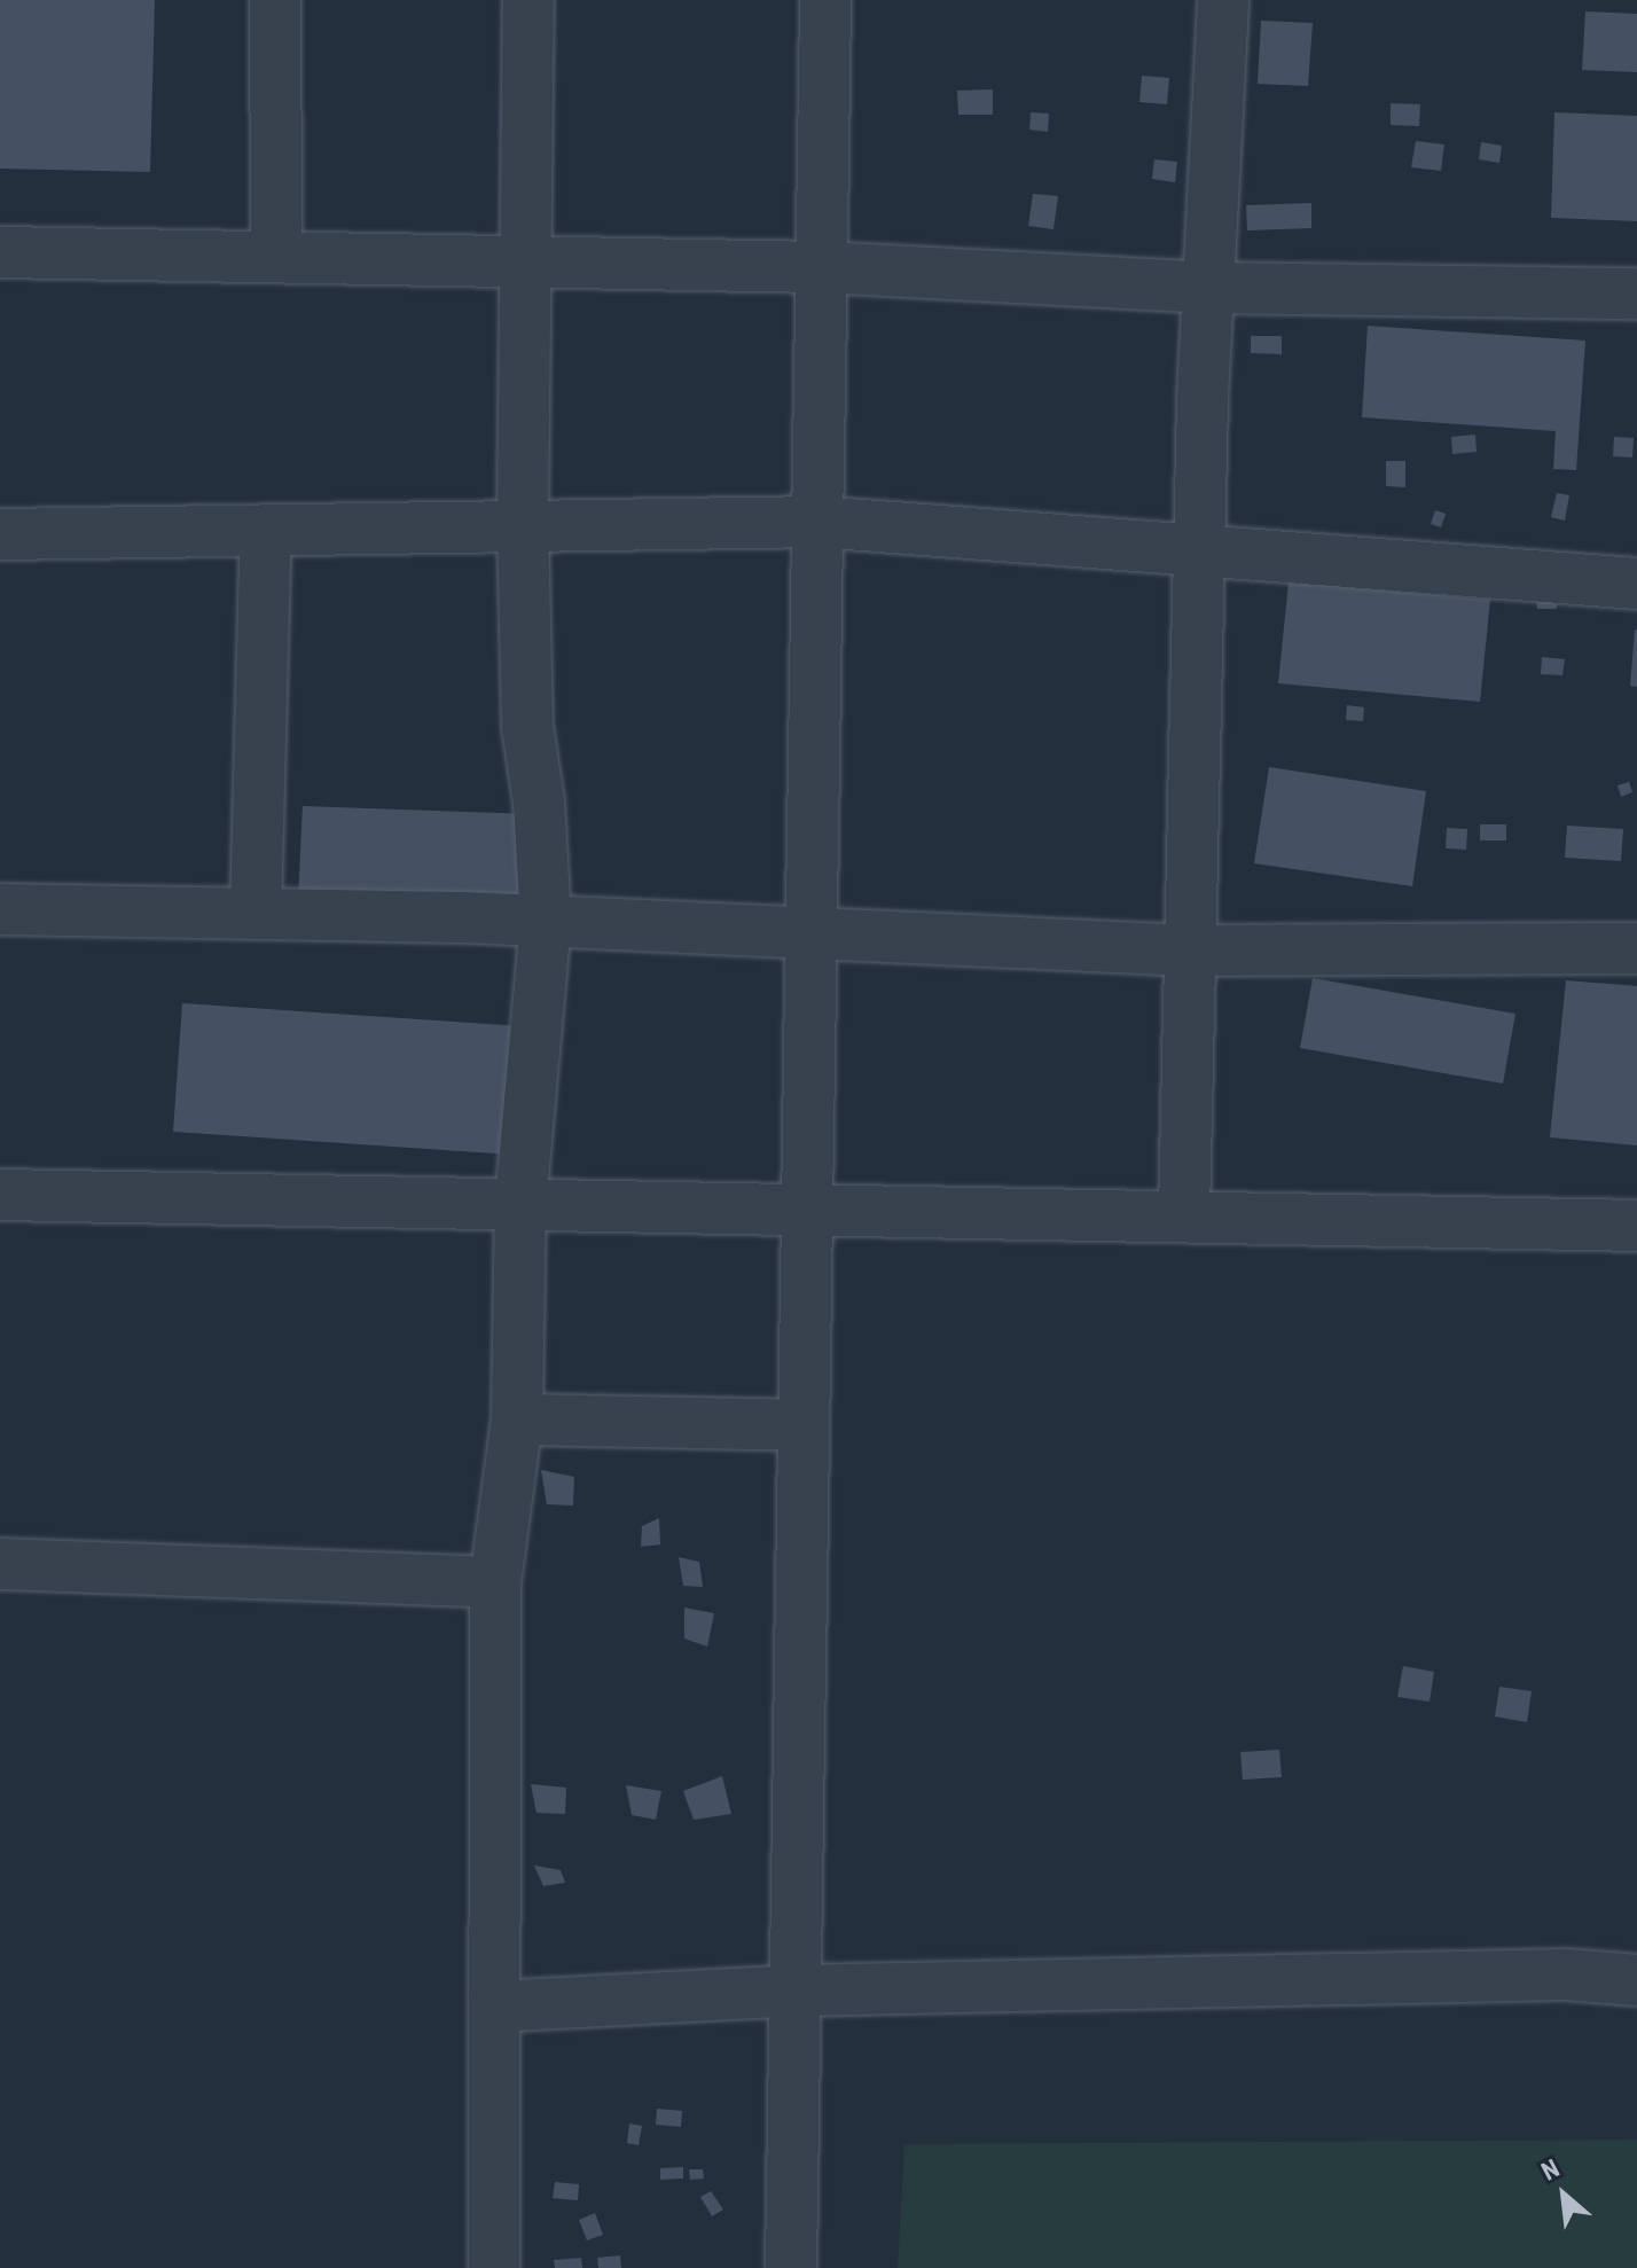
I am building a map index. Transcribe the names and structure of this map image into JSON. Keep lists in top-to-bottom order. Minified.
{"north":"top left"}
